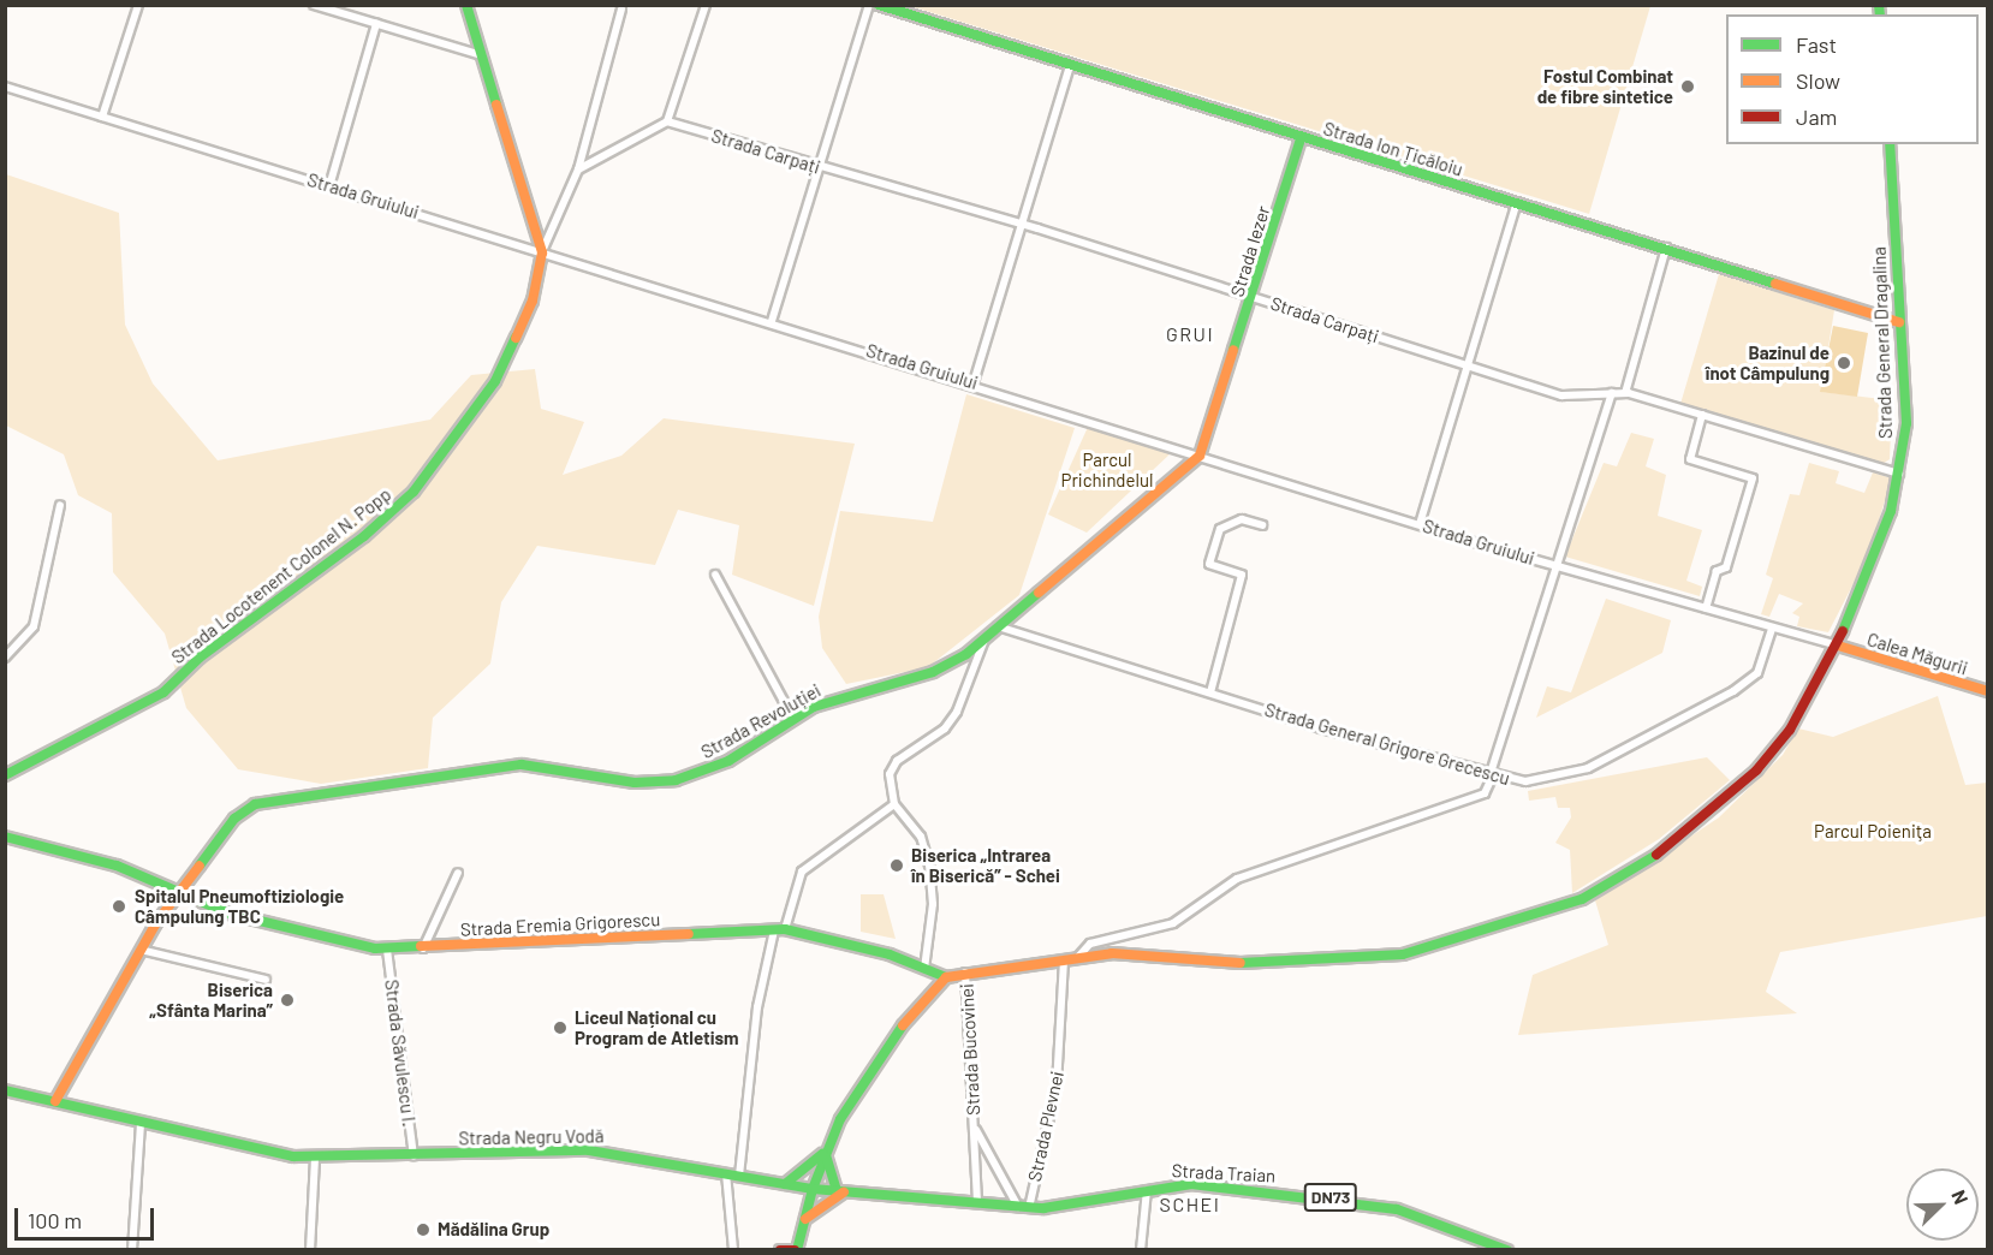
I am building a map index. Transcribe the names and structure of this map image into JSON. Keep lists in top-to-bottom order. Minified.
{"streets":{"main road":["Strada Ion Țicăloiu","Strada Iezer","Strada General Dragalina","Strada Locotenent Colonel N. Popp","Calea Măgurii","Strada Revoluției","Strada Eremia Grigorescu","Strada Negru Vodă","Strada Traian","DN73"],"street":["Strada Carpați","Strada Gruiului","Strada General Grigore Grecescu","Strada Bucovinei","Strada Săvulescu I.","Strada Plevnei"]},"crossings":[["Strada Ion Țicăloiu","Strada Iezer"],["Strada Ion Țicăloiu","Strada General Dragalina"],["Strada Carpați","Strada Iezer"],["Strada Carpați","Strada General Dragalina"],["Strada Gruiului","Strada Iezer"],["Strada Gruiului","Strada General Dragalina"],["Strada Gruiului","Strada Locotenent Colonel N. Popp"],["Strada Gruiului","Calea Măgurii"],["Strada Gruiului","Strada Revoluției"],["Strada Gruiului","Strada General Grigore Grecescu"],["Strada Iezer","Strada Revoluției"],["Strada General Dragalina","Calea Măgurii"],["Strada General Dragalina","Strada Eremia Grigorescu"],["Strada General Dragalina","Strada Bucovinei"],["Strada General Dragalina","Strada Plevnei"],["Strada General Dragalina","Strada Negru Vodă"],["Strada Revoluției","Strada General Grigore Grecescu"],["Strada Revoluției","Strada Eremia Grigorescu"],["Strada Revoluției","Strada Negru Vodă"],["Strada Eremia Grigorescu","Strada Săvulescu I."],["Strada Bucovinei","Strada Plevnei"],["Strada Bucovinei","Strada Negru Vodă"],["Strada Săvulescu I.","Strada Negru Vodă"],["Strada Plevnei","Strada Negru Vodă"],["Strada Negru Vodă","Strada Traian"]],"districts":["GRUI","SCHEI"],"parks":["Parcul Prichindelul","Parcul Poieniţa"],"places":["Fostul Combinat de fibre sintetice","Bazinul de înot Câmpulung","Biserica „Intrarea în Biserică” - Schei","Spitalul Pneumoftiziologie Câmpulung TBC","Biserica „Sfânta Marina”","Liceul Național cu Program de Atletism","Mădălina Grup"],"legend":["Fast","Slow","Jam"],"scale_bar":"100 m","north":"top right"}
